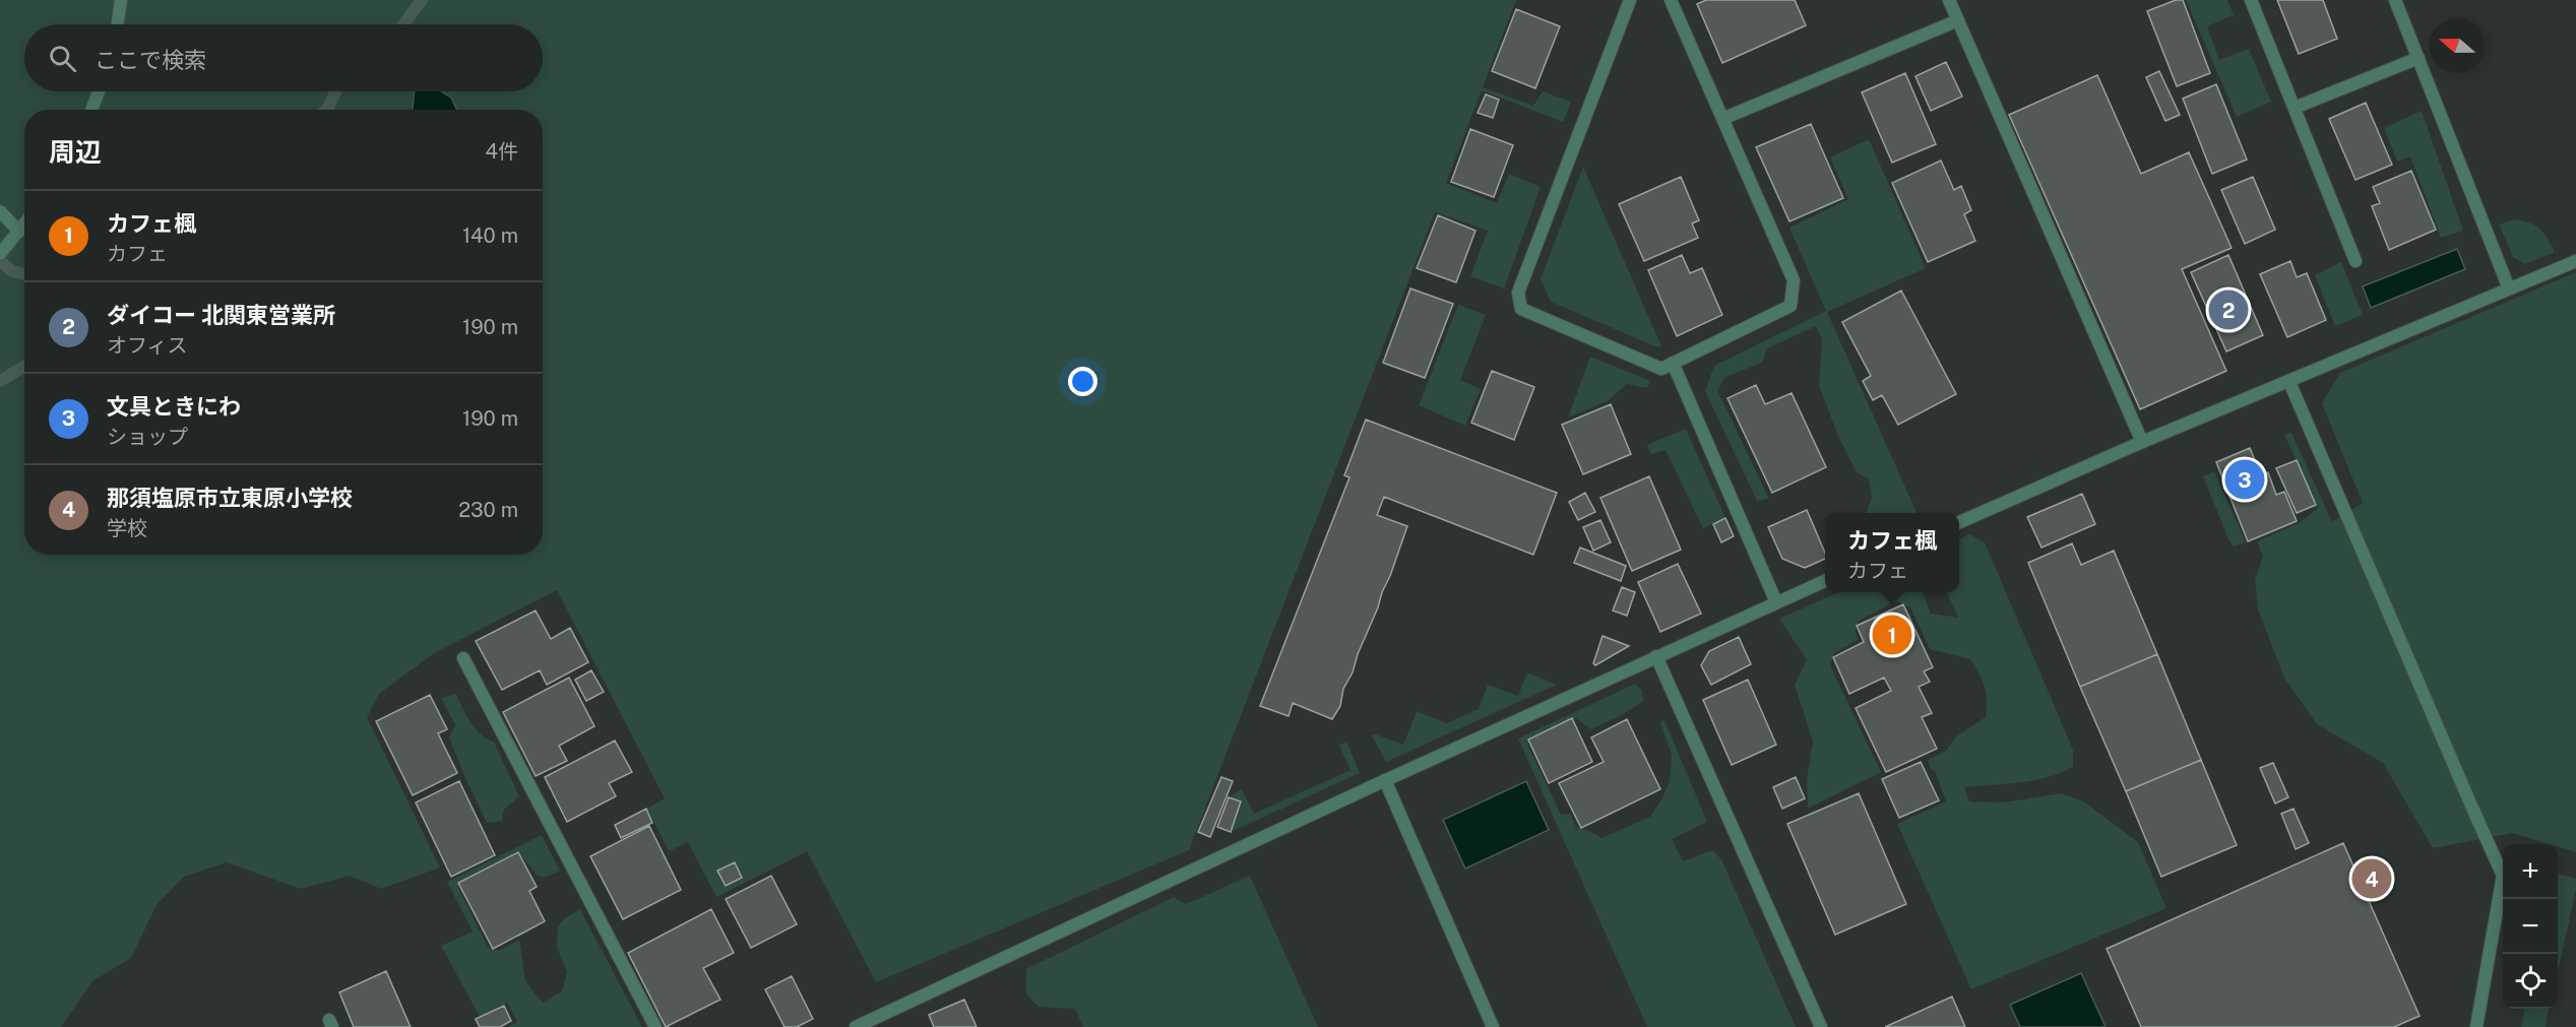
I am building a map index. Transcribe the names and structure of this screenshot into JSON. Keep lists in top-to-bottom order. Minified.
{"north":"left","page":{"search":"ここで検索","heading":["周辺","4件"],"list":[{"mark":"1","name":"カフェ楓","note":"カフェ","value":"140 m"},{"mark":"2","name":"ダイコー 北関東営業所","note":"オフィス","value":"190 m"},{"mark":"3","name":"文具ときにわ","note":"ショップ","value":"190 m"},{"mark":"4","name":"那須塩原市立東原小学校","note":"学校","value":"230 m"}],"pins":["2","3","1","4"],"popup":["カフェ楓","カフェ"],"map_buttons":["+","−"]}}
